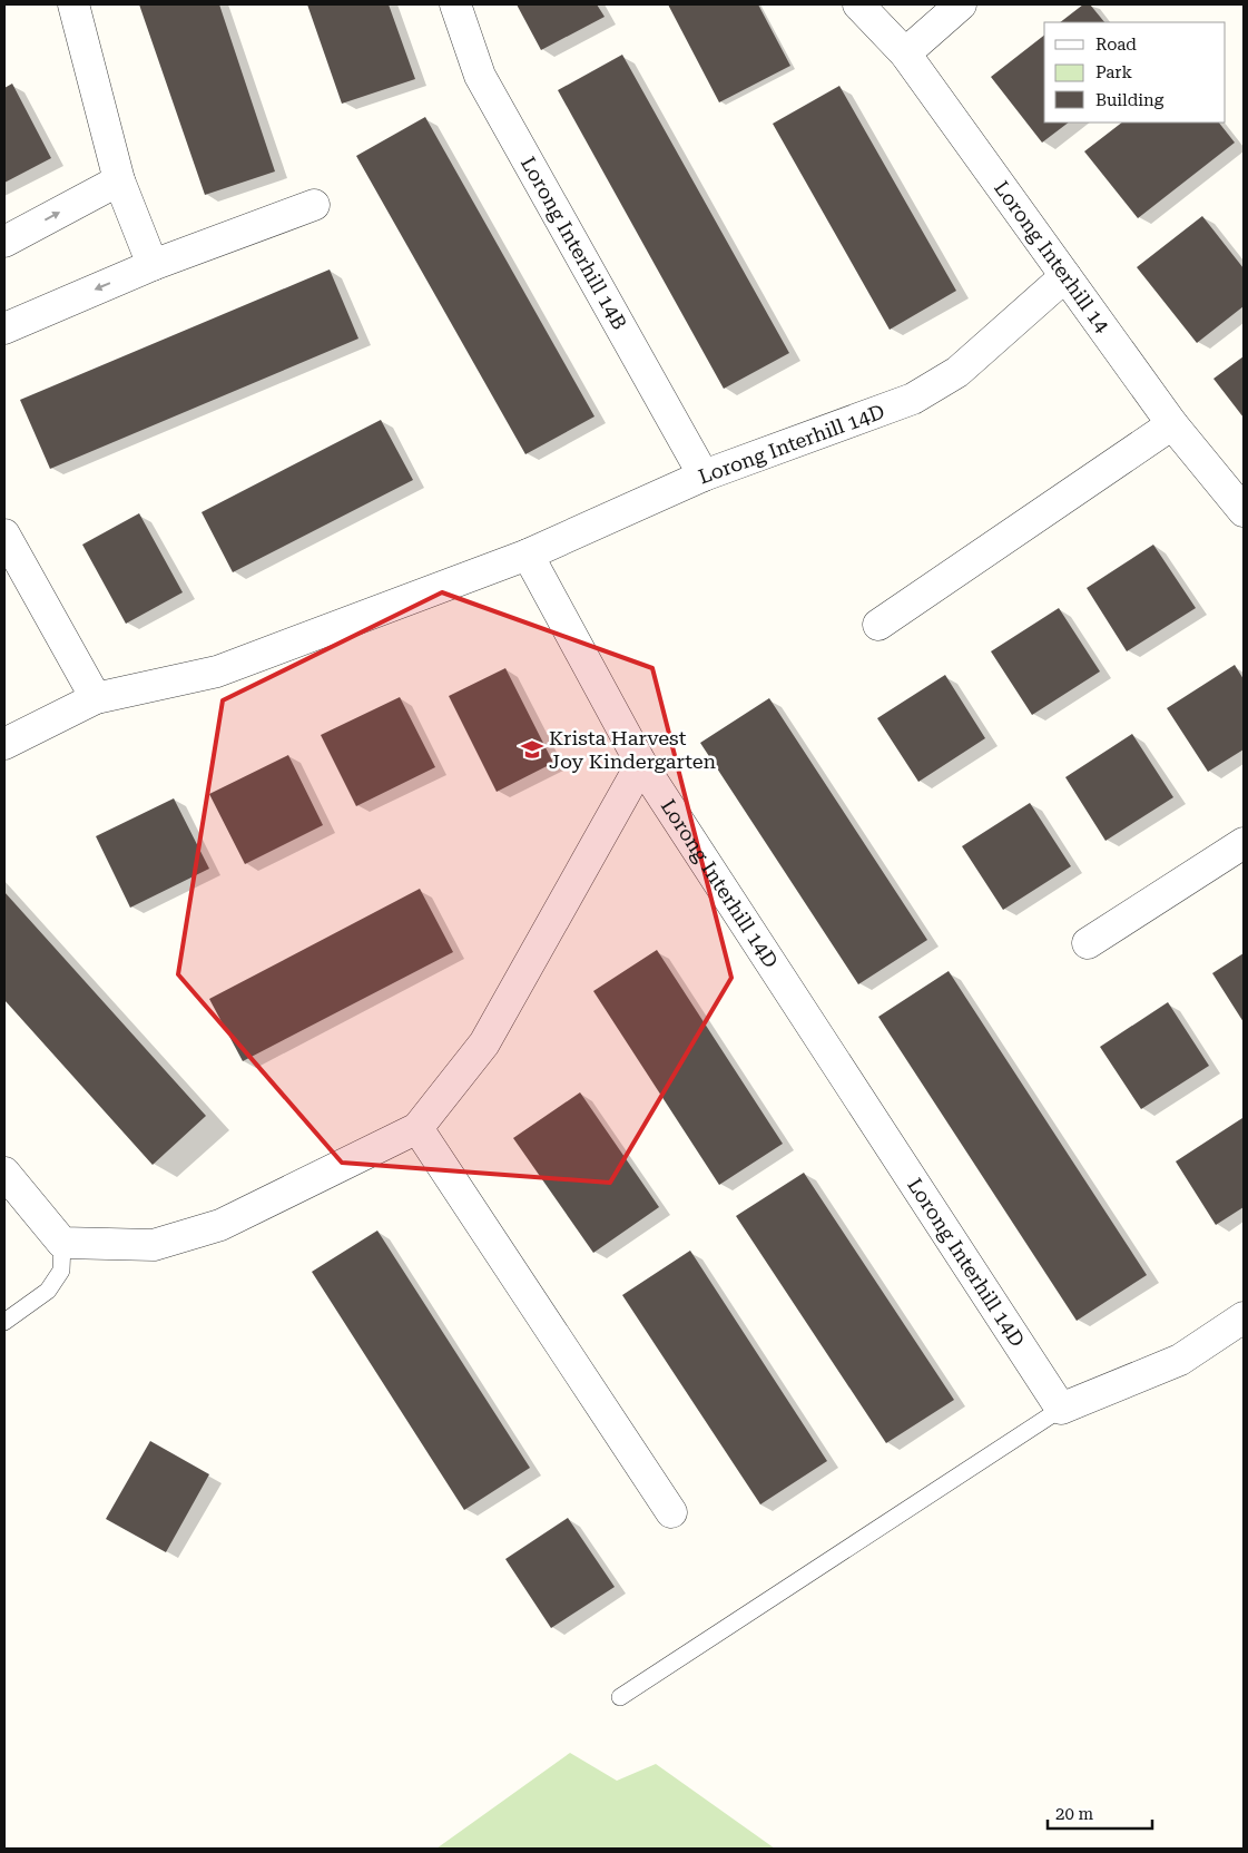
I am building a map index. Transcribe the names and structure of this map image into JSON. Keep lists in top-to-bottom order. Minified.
{"streets":{"street":["Lorong Interhill 14B","Lorong Interhill 14","Lorong Interhill 14D"]},"crossings":[["Lorong Interhill 14B","Lorong Interhill 14D"],["Lorong Interhill 14","Lorong Interhill 14D"]],"places":{"school or university":["Krista Harvest Joy Kindergarten"]},"legend":["Road","Park","Building"],"scale_bar":"20 m"}
